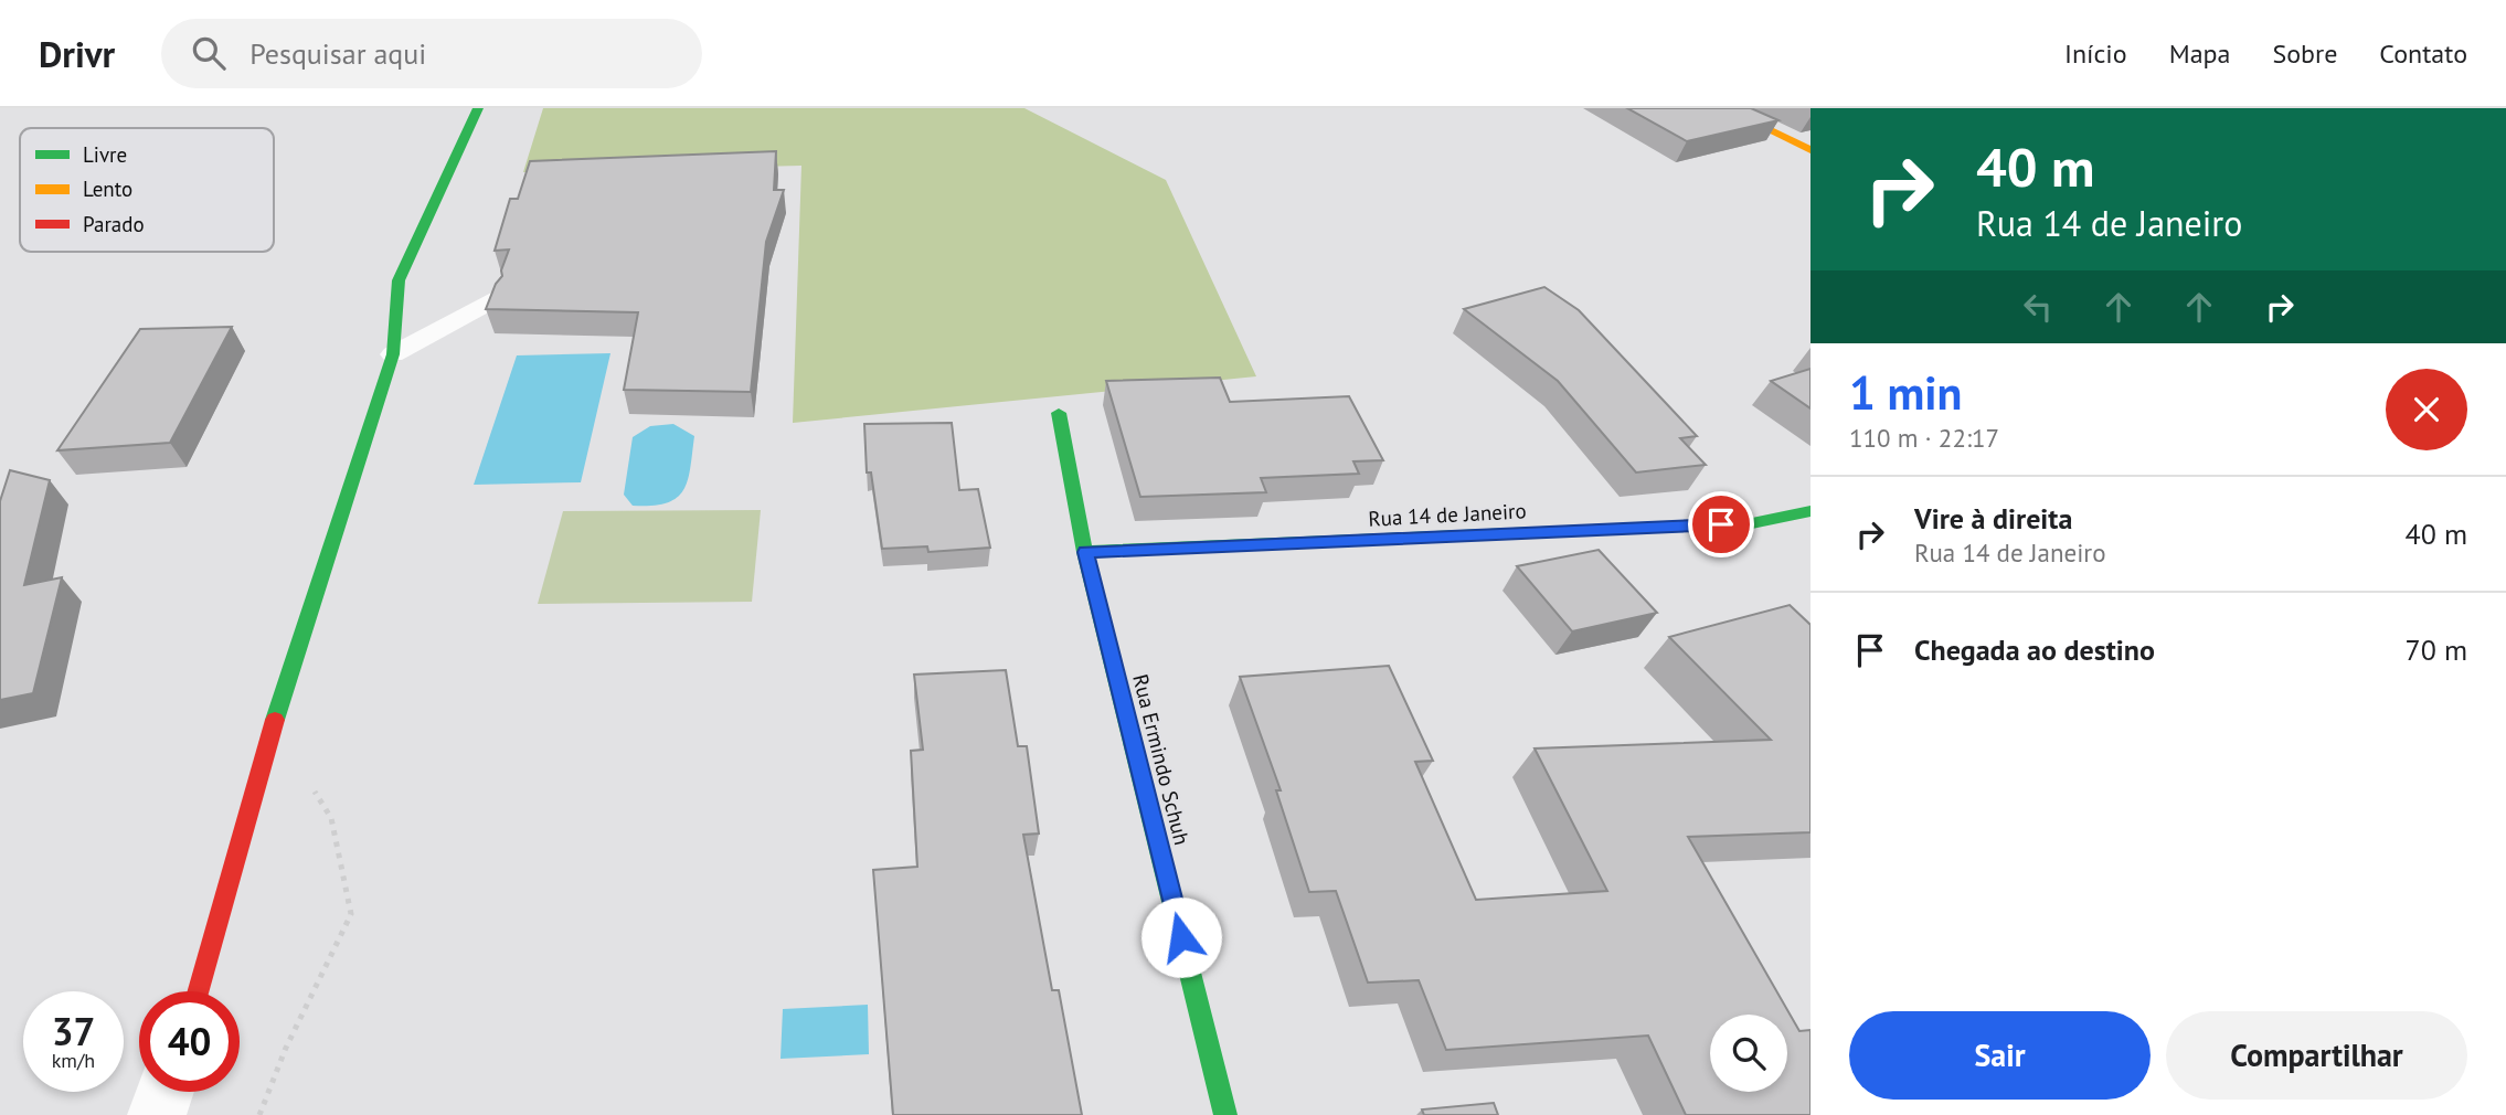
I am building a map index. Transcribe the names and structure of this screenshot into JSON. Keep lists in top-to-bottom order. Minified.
{"streets":{"street":["Rua 14 de Janeiro","Rua Ermindo Schuh"]},"crossings":[["Rua 14 de Janeiro","Rua Ermindo Schuh"]],"legend":["Livre","Lento","Parado"],"page":{"header":"Drivr","search":"Pesquisar aqui","nav":["Início","Mapa","Sobre","Contato"],"turn":["40 m","Rua 14 de Janeiro"],"heading":["1 min","110 m · 22:17"],"list":[{"name":"Vire à direita","note":"Rua 14 de Janeiro","value":"40 m"},{"name":"Chegada ao destino","value":"70 m"}],"speed":"37 km/h","limit":"40","buttons":["Sair","Compartilhar"]}}
